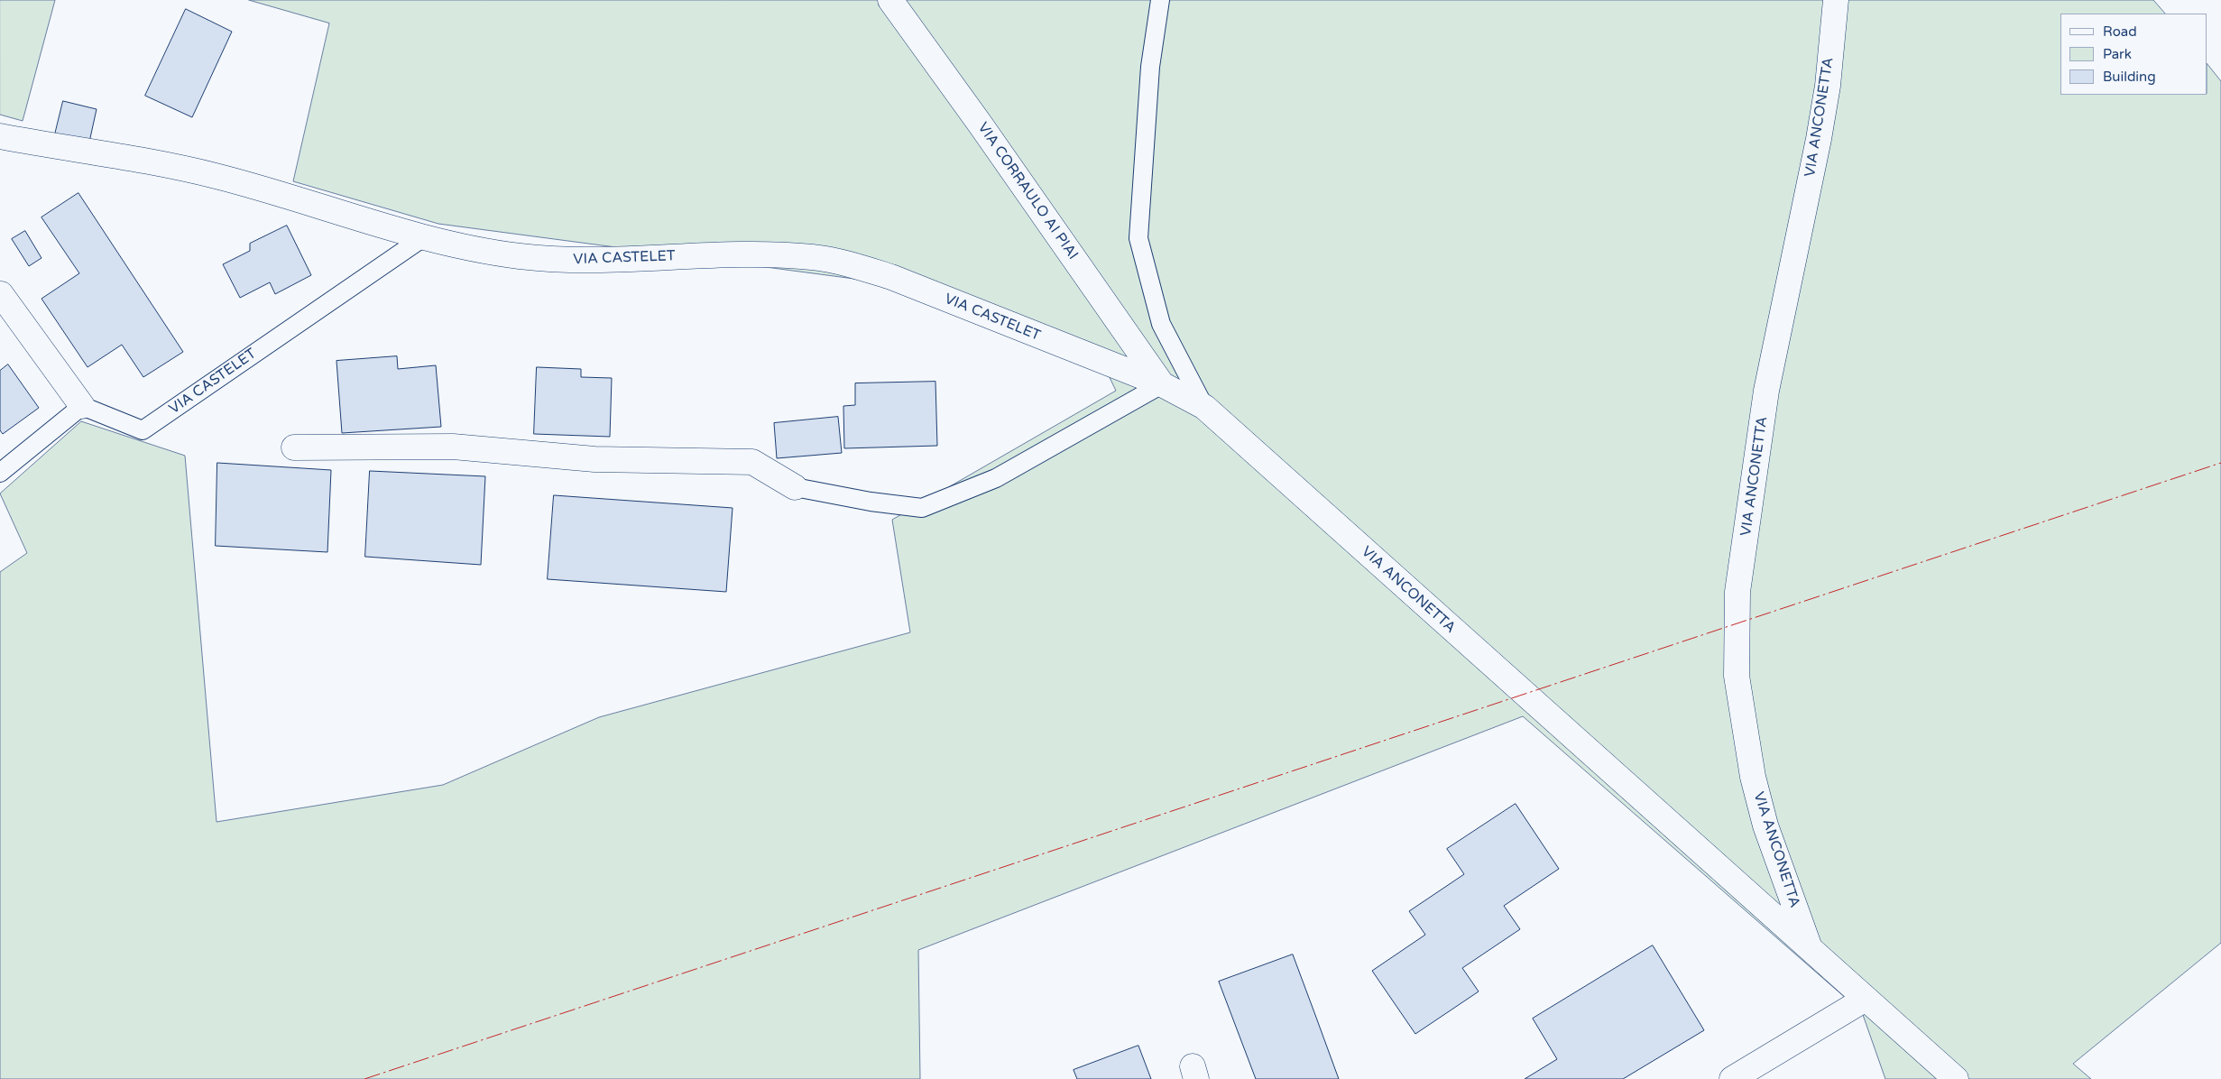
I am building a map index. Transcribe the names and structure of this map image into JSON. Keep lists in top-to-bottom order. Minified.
{"streets":{"street":["VIA ANCONETTA","VIA CORRAULO AI PIAI","VIA CASTELET"]},"crossings":[["VIA ANCONETTA","VIA CORRAULO AI PIAI"],["VIA ANCONETTA","VIA CASTELET"],["VIA CORRAULO AI PIAI","VIA CASTELET"]],"legend":["Road","Park","Building"]}
